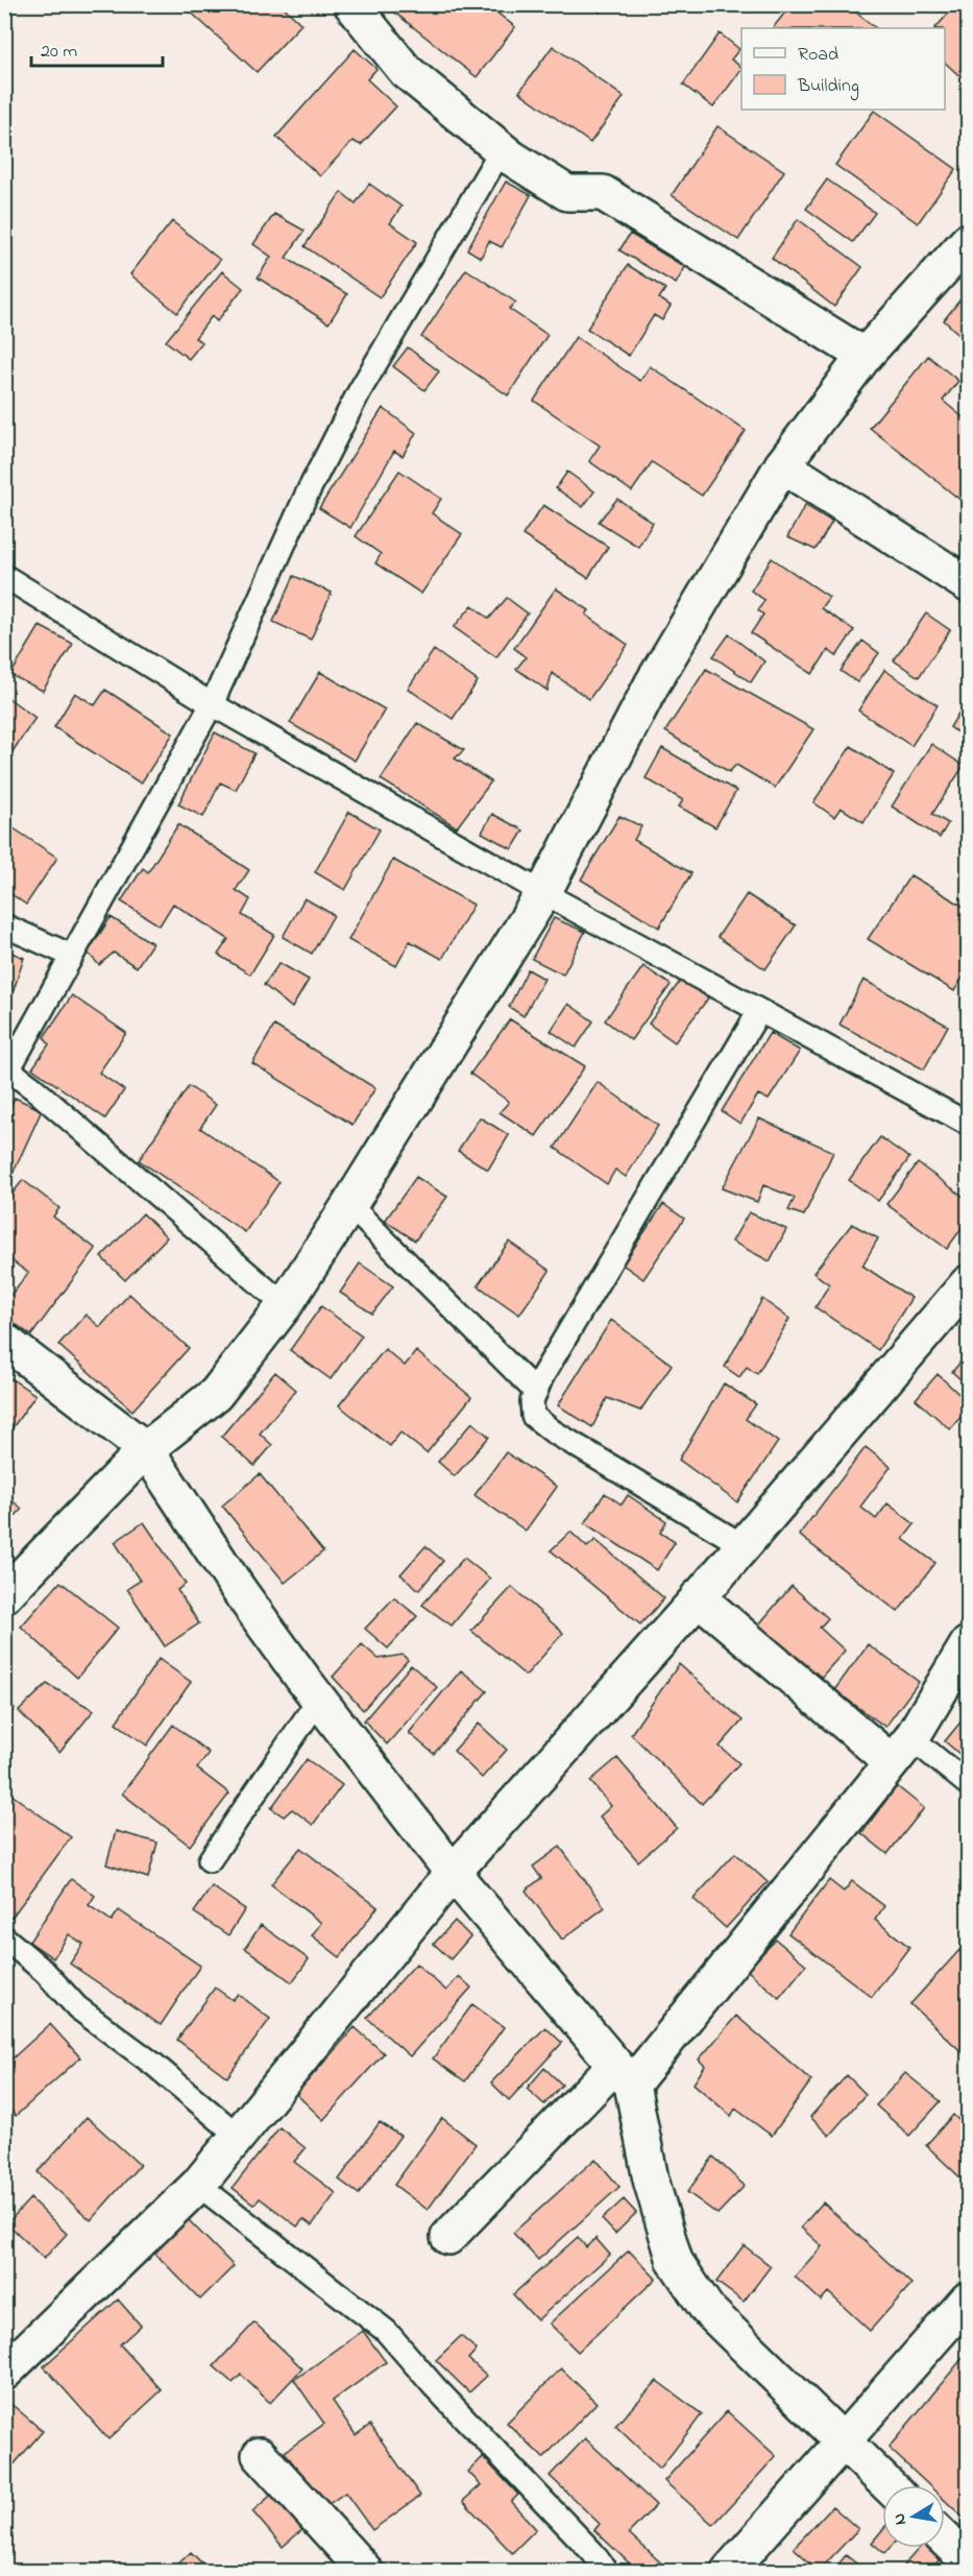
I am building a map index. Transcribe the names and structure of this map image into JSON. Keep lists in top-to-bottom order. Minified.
{"legend":["Road","Building"],"scale_bar":"20 m","north":"left"}
